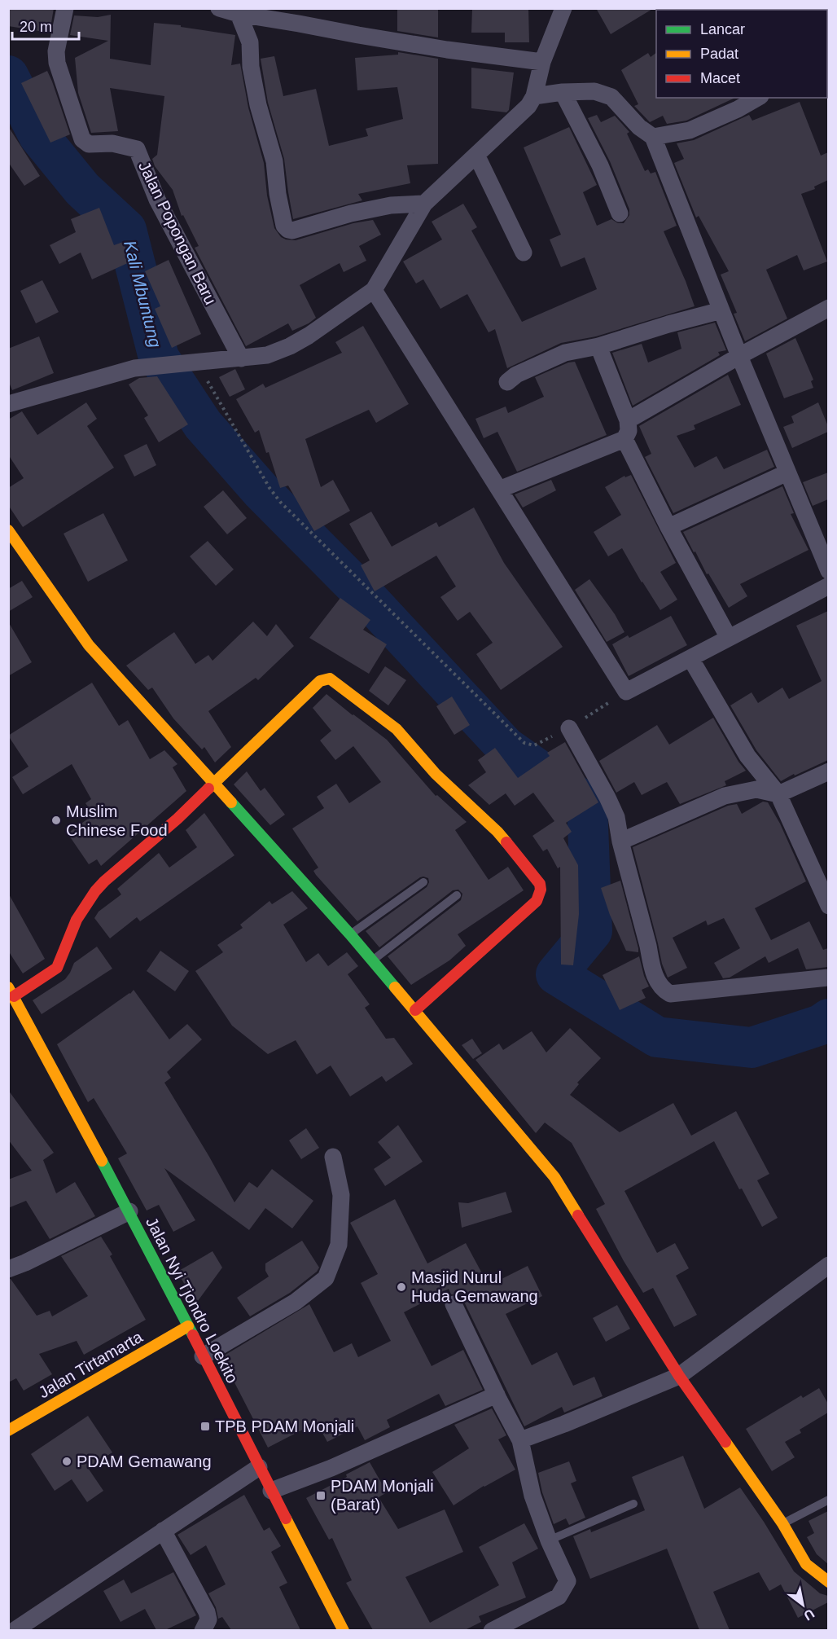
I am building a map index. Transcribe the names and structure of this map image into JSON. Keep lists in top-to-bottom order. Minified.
{"streets":{"street":["Jalan Popongan Baru","Jalan Nyi Tjondro Loekito","Jalan Tirtamarta"]},"crossings":[["Jalan Nyi Tjondro Loekito","Jalan Tirtamarta"]],"water":["Kali Mbuntung"],"places":{"other":["Muslim Chinese Food","Masjid Nurul Huda Gemawang","PDAM Gemawang"],"transit":["TPB PDAM Monjali","PDAM Monjali (Barat)"]},"legend":["Lancar","Padat","Macet"],"scale_bar":"20 m","north":"bottom right"}
